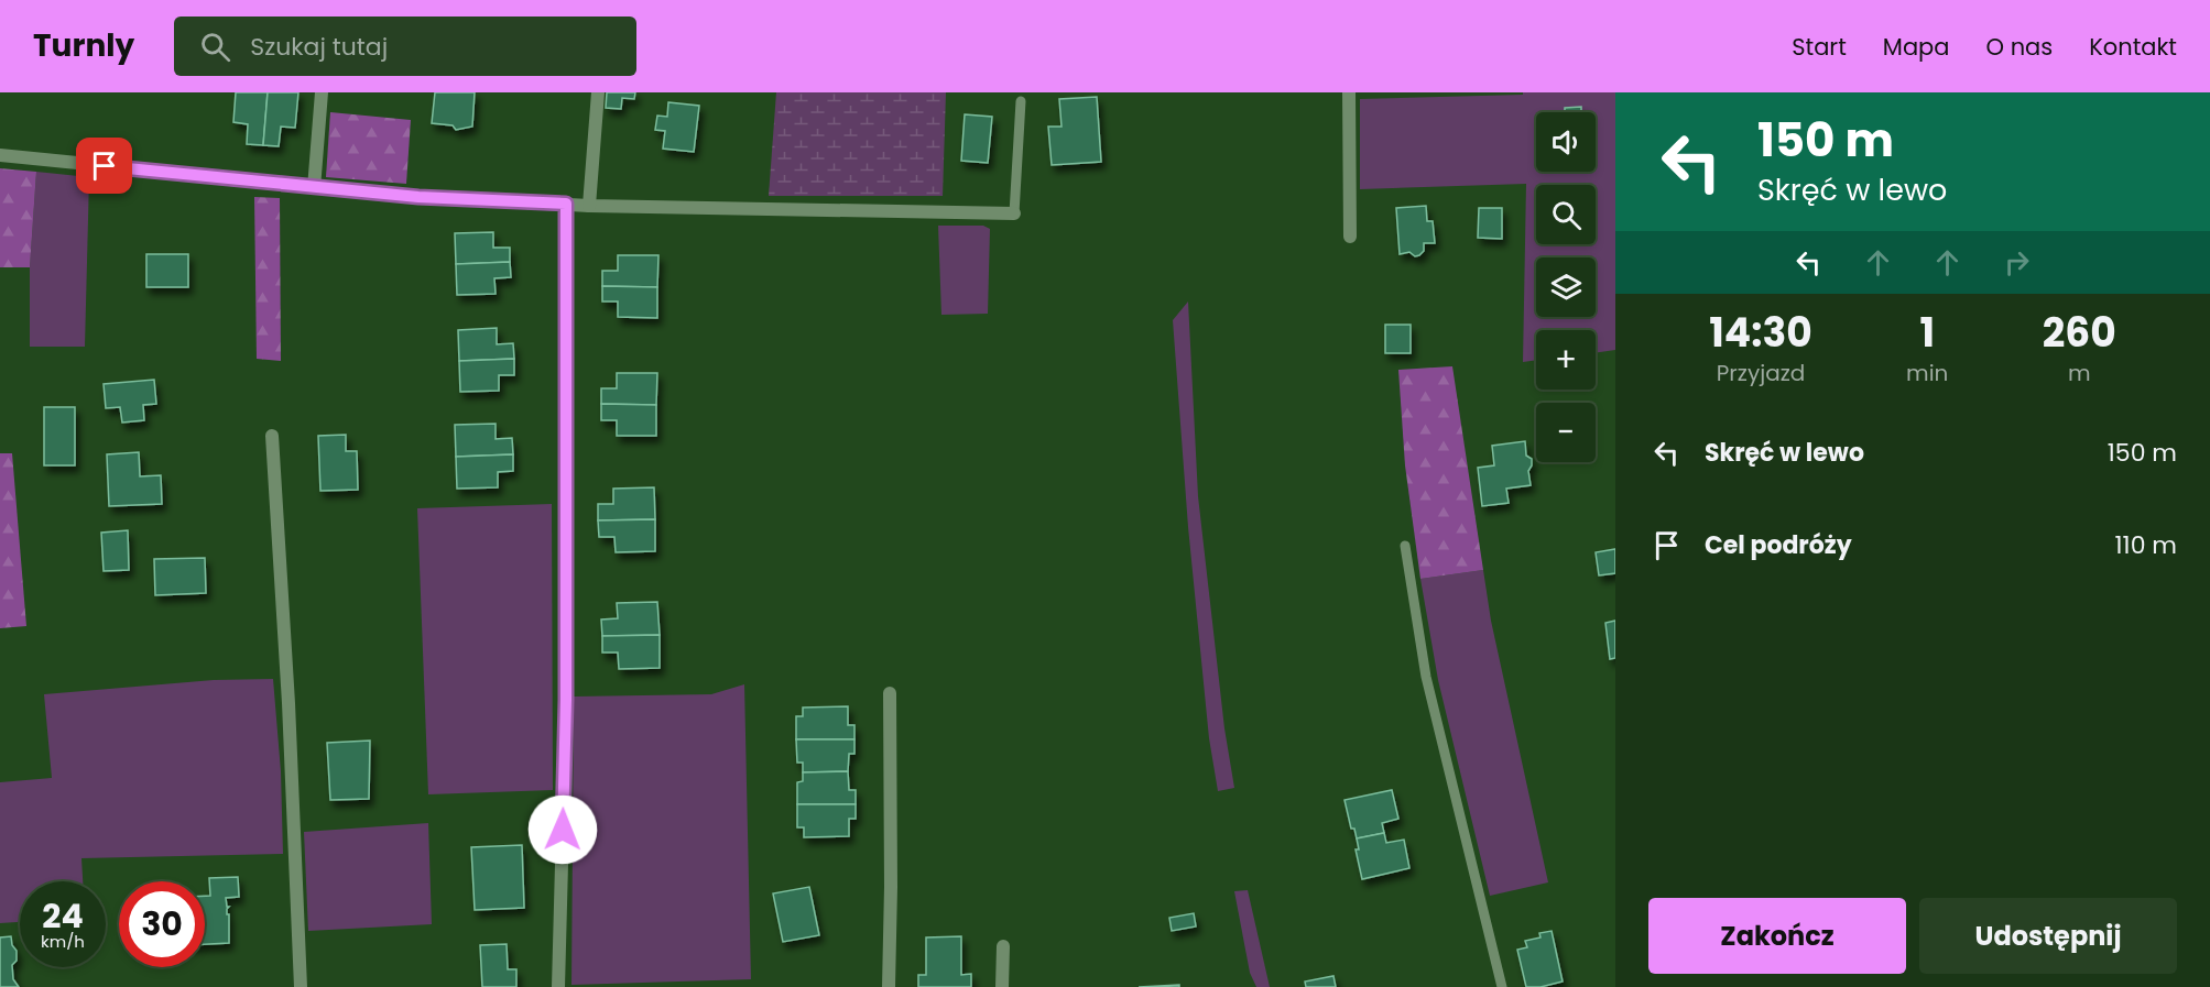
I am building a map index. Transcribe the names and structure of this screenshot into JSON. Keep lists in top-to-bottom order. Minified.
{"page":{"header":"Turnly","search":"Szukaj tutaj","nav":["Start","Mapa","O nas","Kontakt"],"turn":["150 m","Skręć w lewo"],"map_buttons":["+","−"],"eta":["14:30","Przyjazd","1","min","260","m"],"list":[{"name":"Skręć w lewo","value":"150 m"},{"name":"Cel podróży","value":"110 m"}],"speed":"24 km/h","limit":"30","buttons":["Zakończ","Udostępnij"]}}
